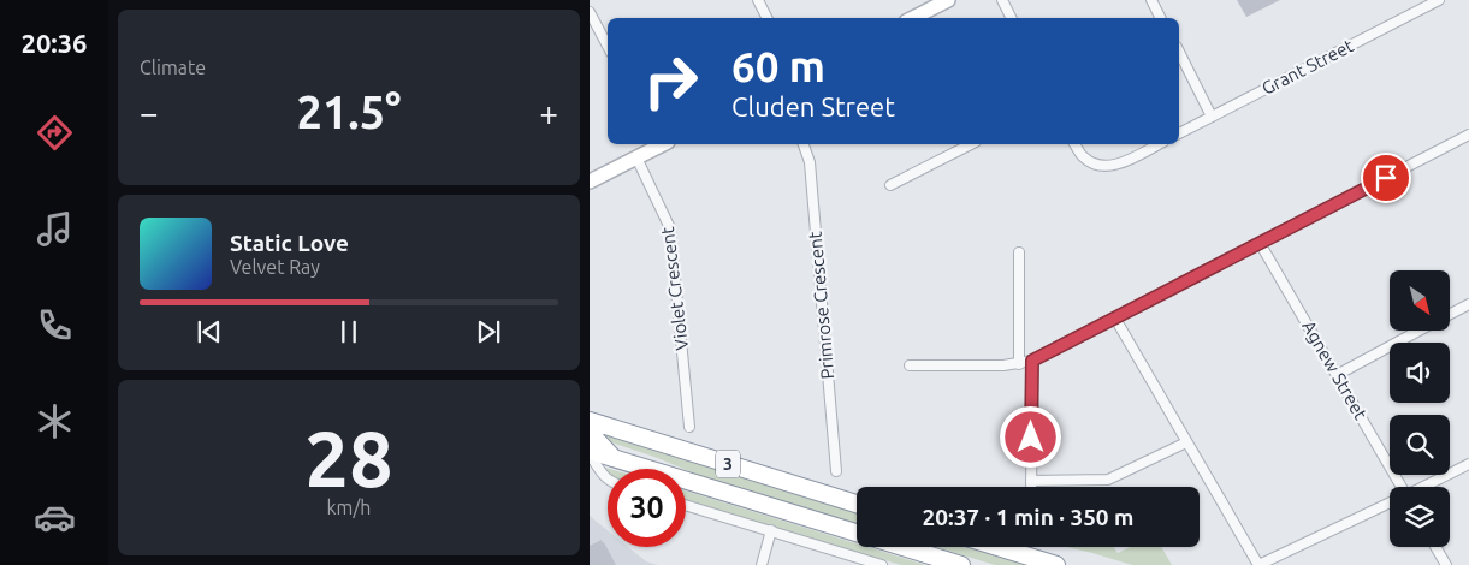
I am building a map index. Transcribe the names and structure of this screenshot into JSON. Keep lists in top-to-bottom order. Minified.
{"streets":{"highway":["3"],"street":["Grant Street","Violet Crescent","Primrose Crescent","Agnew Street"]},"north":"bottom right","page":{"tabs":"20:36","tile":["Climate",["28","km/h"]],"turn":["60 m","Cluden Street"],"heat":["−","21.5°","+"],"song":["Static Love","Velvet Ray"],"limit":"30","trip":"20:37 · 1 min · 350 m"}}
